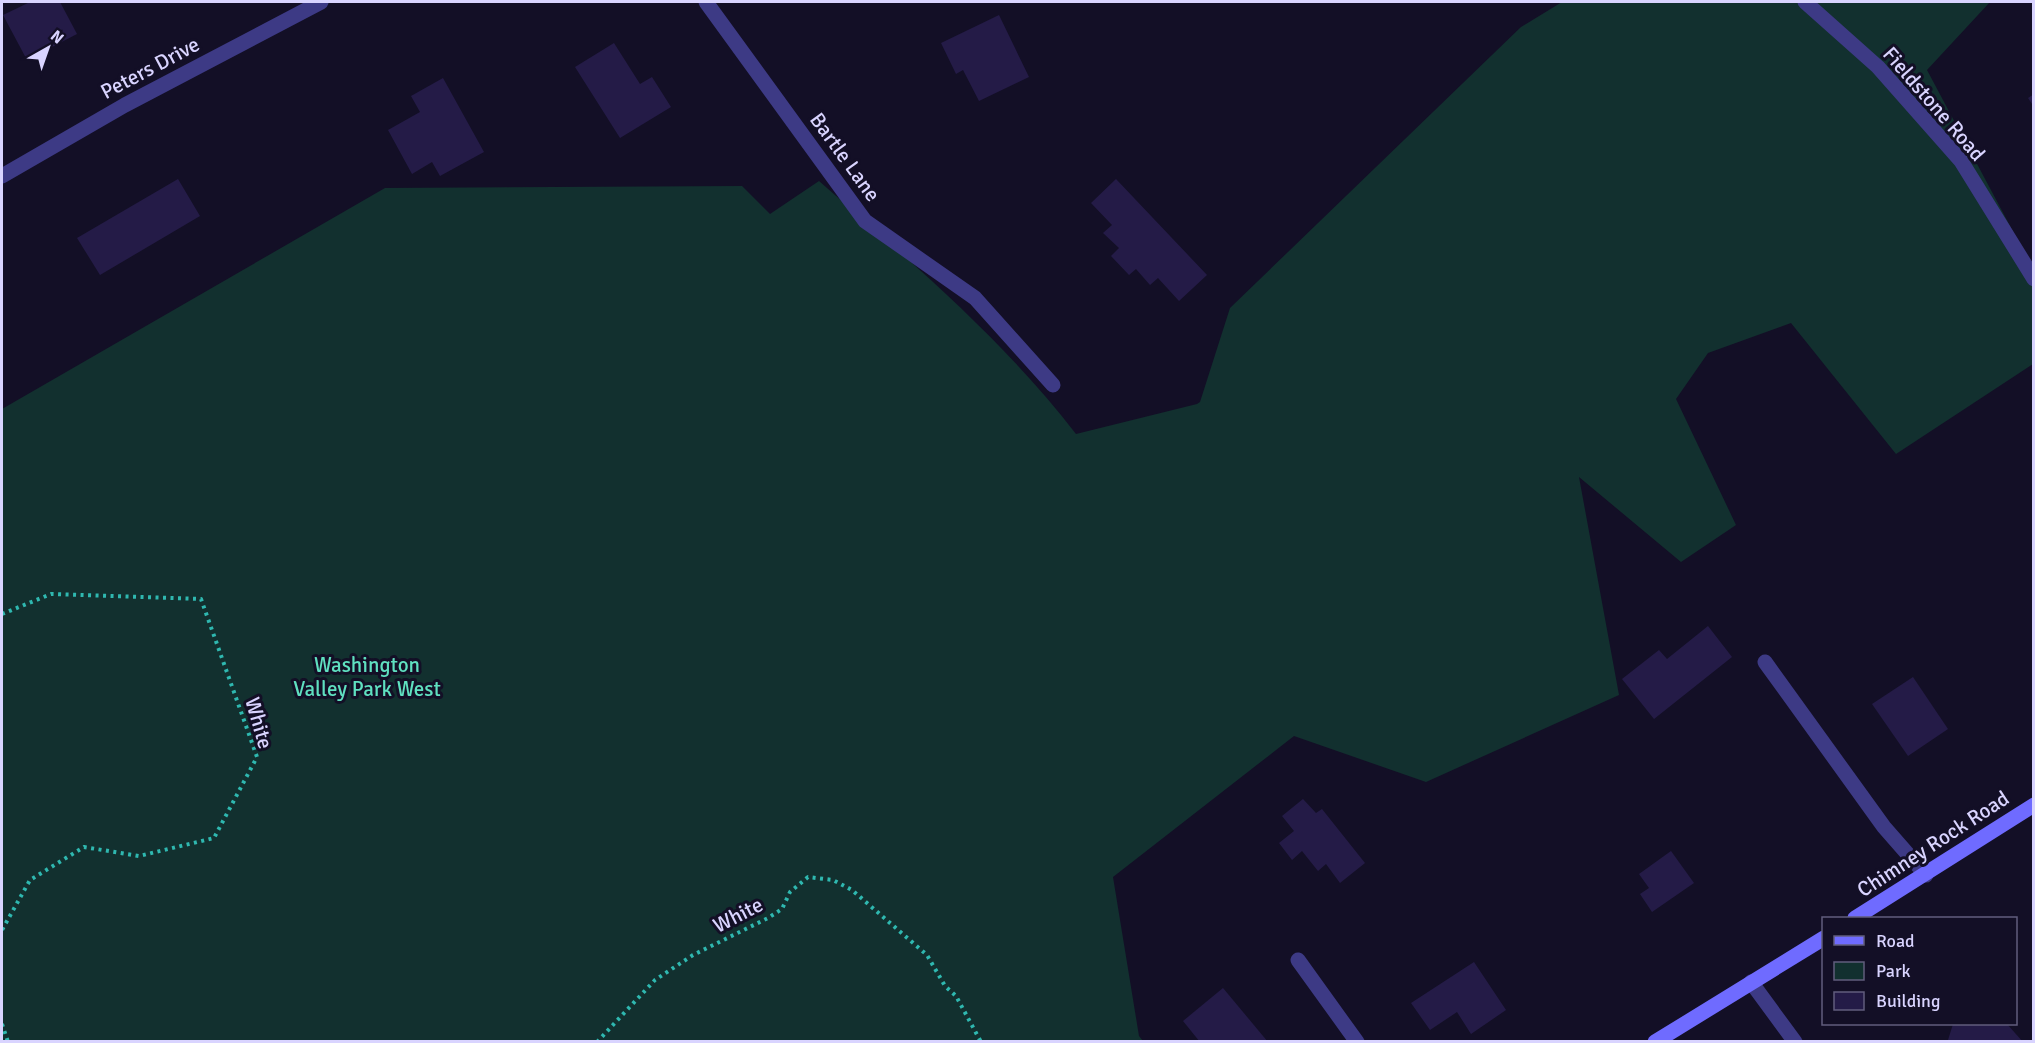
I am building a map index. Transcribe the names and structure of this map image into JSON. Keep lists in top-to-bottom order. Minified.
{"streets":{"street":["Peters Drive","Fieldstone Road","Bartle Lane","Chimney Rock Road"],"path":["White"]},"parks":["Washington Valley Park West"],"legend":["Road","Park","Building"],"north":"top right"}
